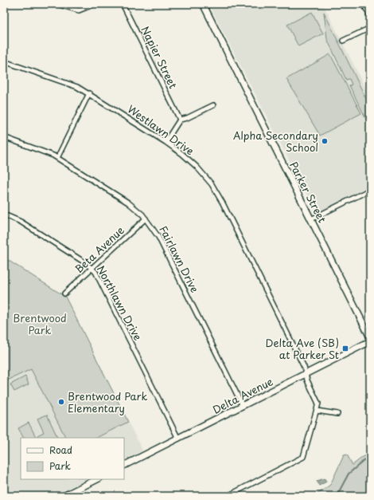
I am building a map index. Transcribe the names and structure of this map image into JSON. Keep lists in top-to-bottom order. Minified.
{"streets":{"street":["Napier Street","Westlawn Drive","Parker Street","Beta Avenue","Fairlawn Drive","Northlawn Drive","Delta Avenue"]},"crossings":[["Westlawn Drive","Delta Avenue"],["Beta Avenue","Fairlawn Drive"],["Beta Avenue","Northlawn Drive"],["Fairlawn Drive","Delta Avenue"],["Northlawn Drive","Delta Avenue"]],"parks":["Brentwood Park"],"places":{"other":["Alpha Secondary School","Brentwood Park Elementary"],"transit":["Delta Ave (SB) at Parker St"]},"legend":["Road","Park"]}
